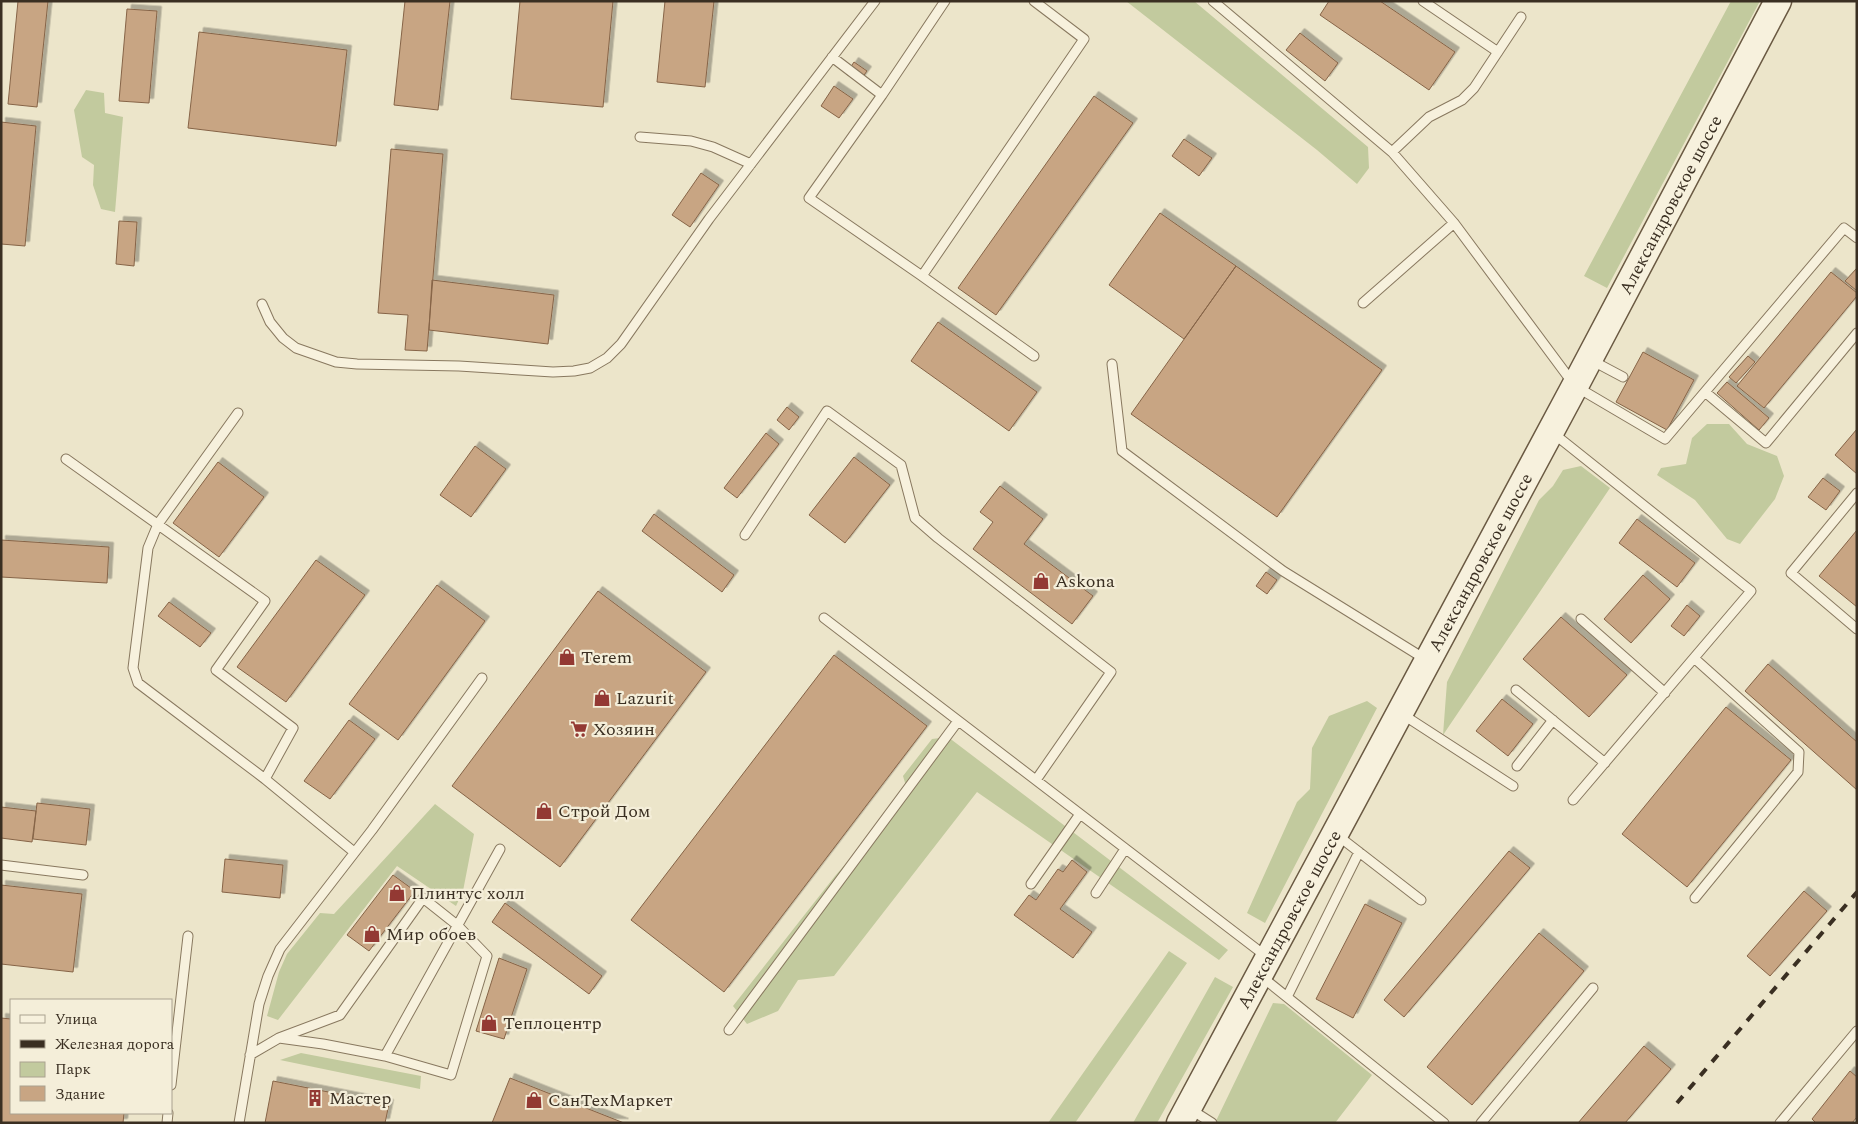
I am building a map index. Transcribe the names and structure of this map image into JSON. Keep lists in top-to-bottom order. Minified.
{"streets":{"main road":["Александровское шоссе"]},"places":{"shop":["Askona","Terem","Lazurit","Строй Дом","Плинтус холл","Мир обоев","Теплоцентр","СанТехМаркет"],"supermarket":["Хозяин"],"building":["Мастер"]},"legend":["Улица","Железная дорога","Парк","Здание"]}
